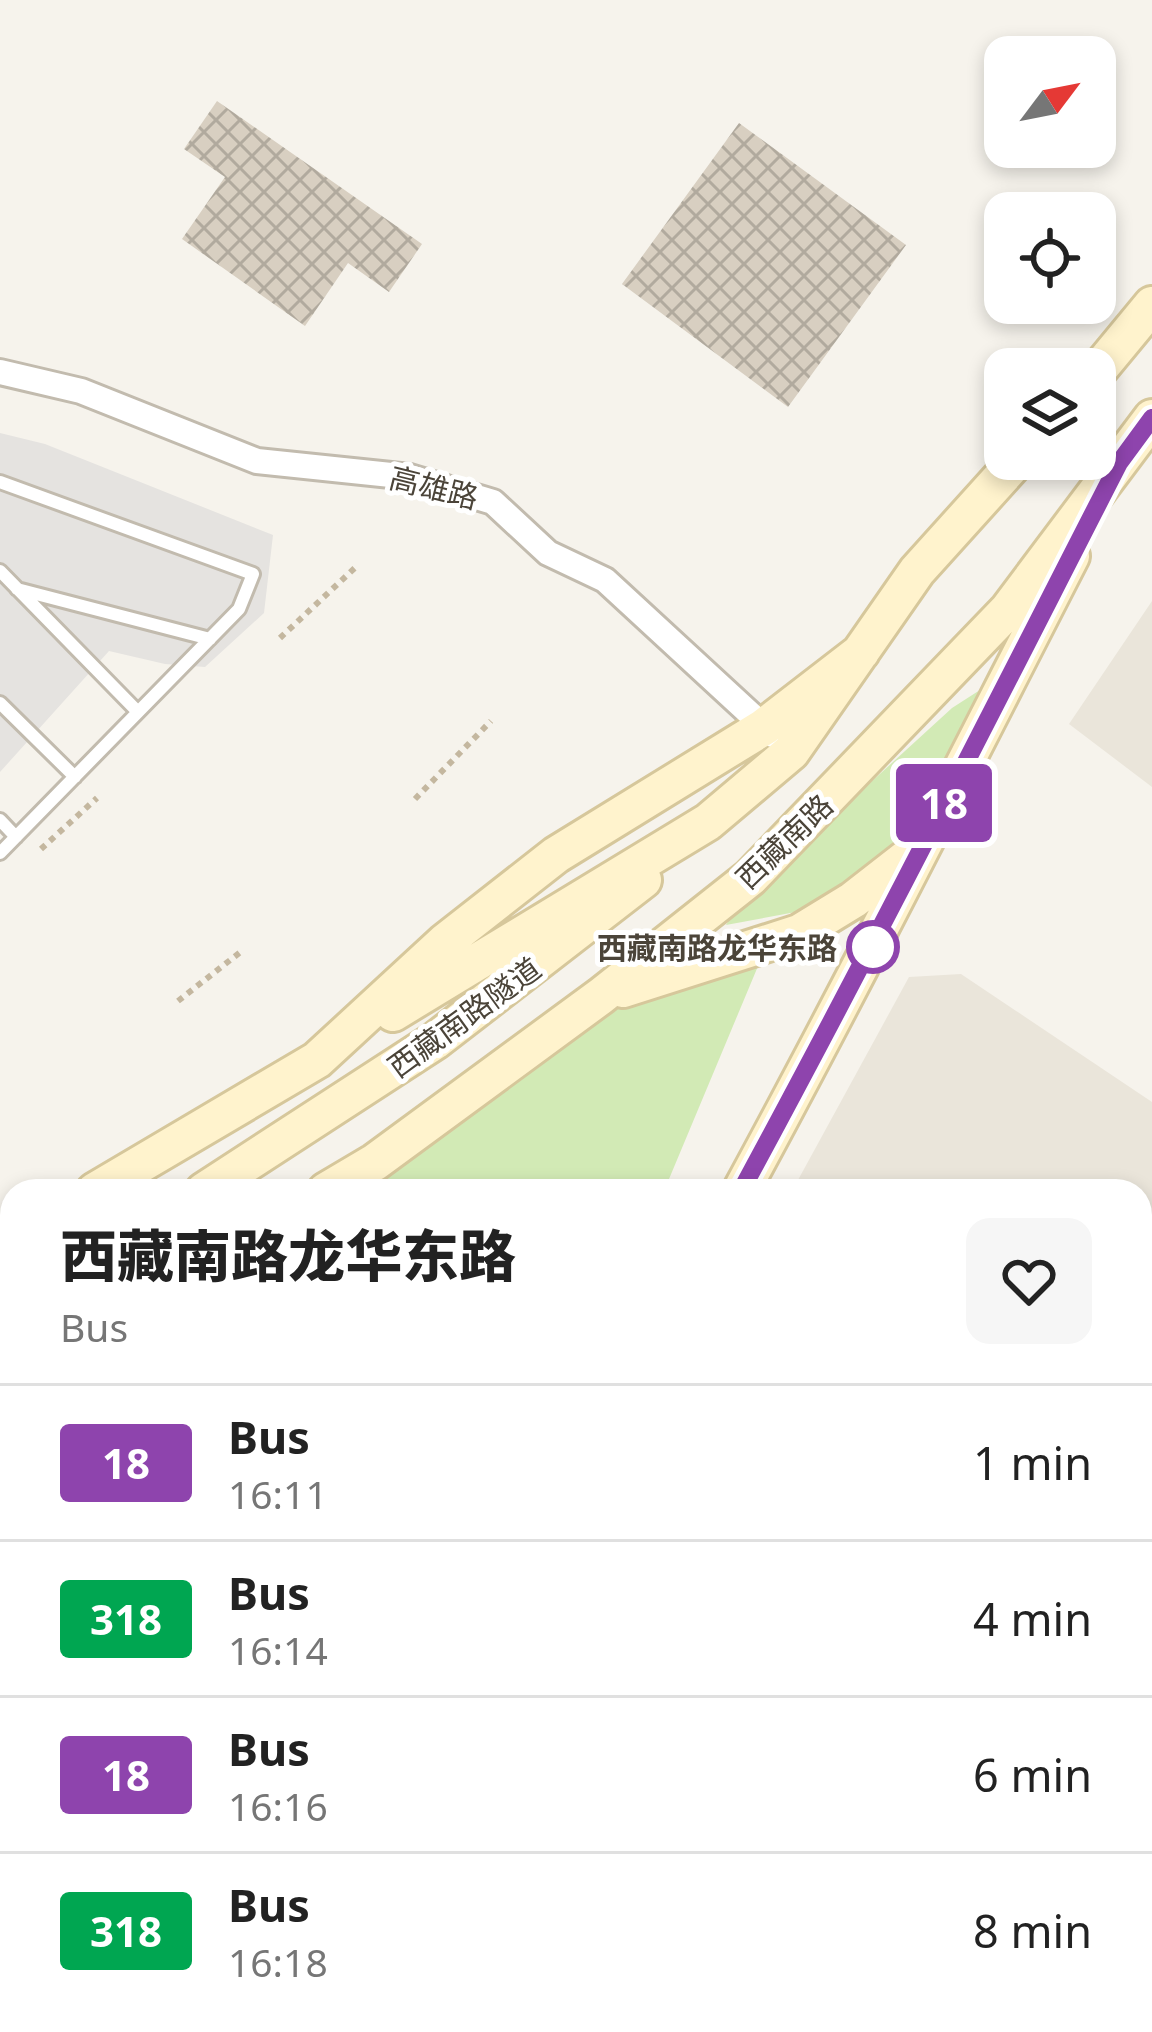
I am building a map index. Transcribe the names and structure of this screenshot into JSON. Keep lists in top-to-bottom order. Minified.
{"streets":{"main road":["西藏南路","西藏南路隧道"],"street":["高雄路"]},"crossings":[["高雄路","西藏南路"],["西藏南路","西藏南路隧道"]],"places":["西藏南路龙华东路"],"lines":["bus line 18"],"north":"top right","page":{"on_map":"18","heading":["西藏南路龙华东路","Bus"],"list":[{"mark":"18","name":"Bus","note":"16:11","value":"1 min"},{"mark":"318","name":"Bus","note":"16:14","value":"4 min"},{"mark":"18","name":"Bus","note":"16:16","value":"6 min"},{"mark":"318","name":"Bus","note":"16:18","value":"8 min"}]}}
